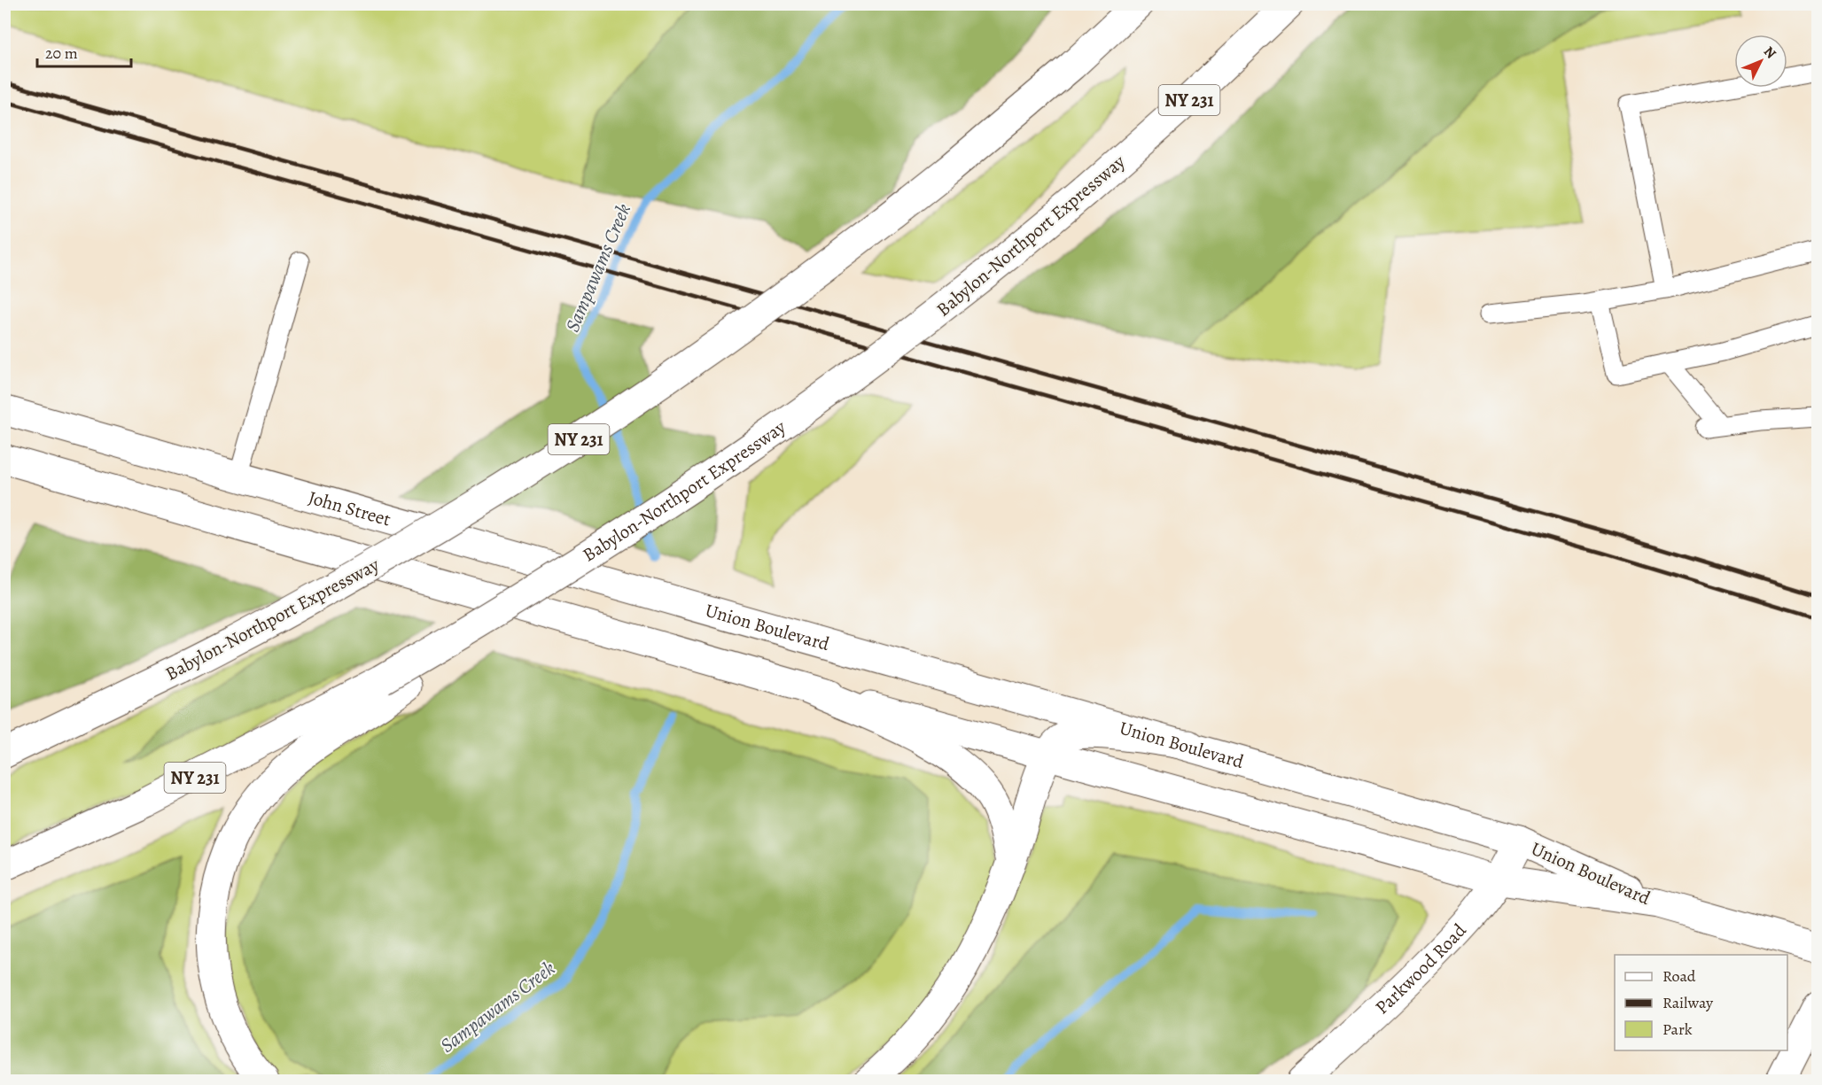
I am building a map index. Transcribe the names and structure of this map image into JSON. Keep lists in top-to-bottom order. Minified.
{"streets":{"main road":["NY 231","Babylon-Northport Expressway","John Street","Union Boulevard","Parkwood Road"]},"crossings":[["John Street","Union Boulevard"],["Union Boulevard","Parkwood Road"]],"water":["Sampawams Creek"],"legend":["Road","Railway","Park"],"scale_bar":"20 m","north":"top right"}
